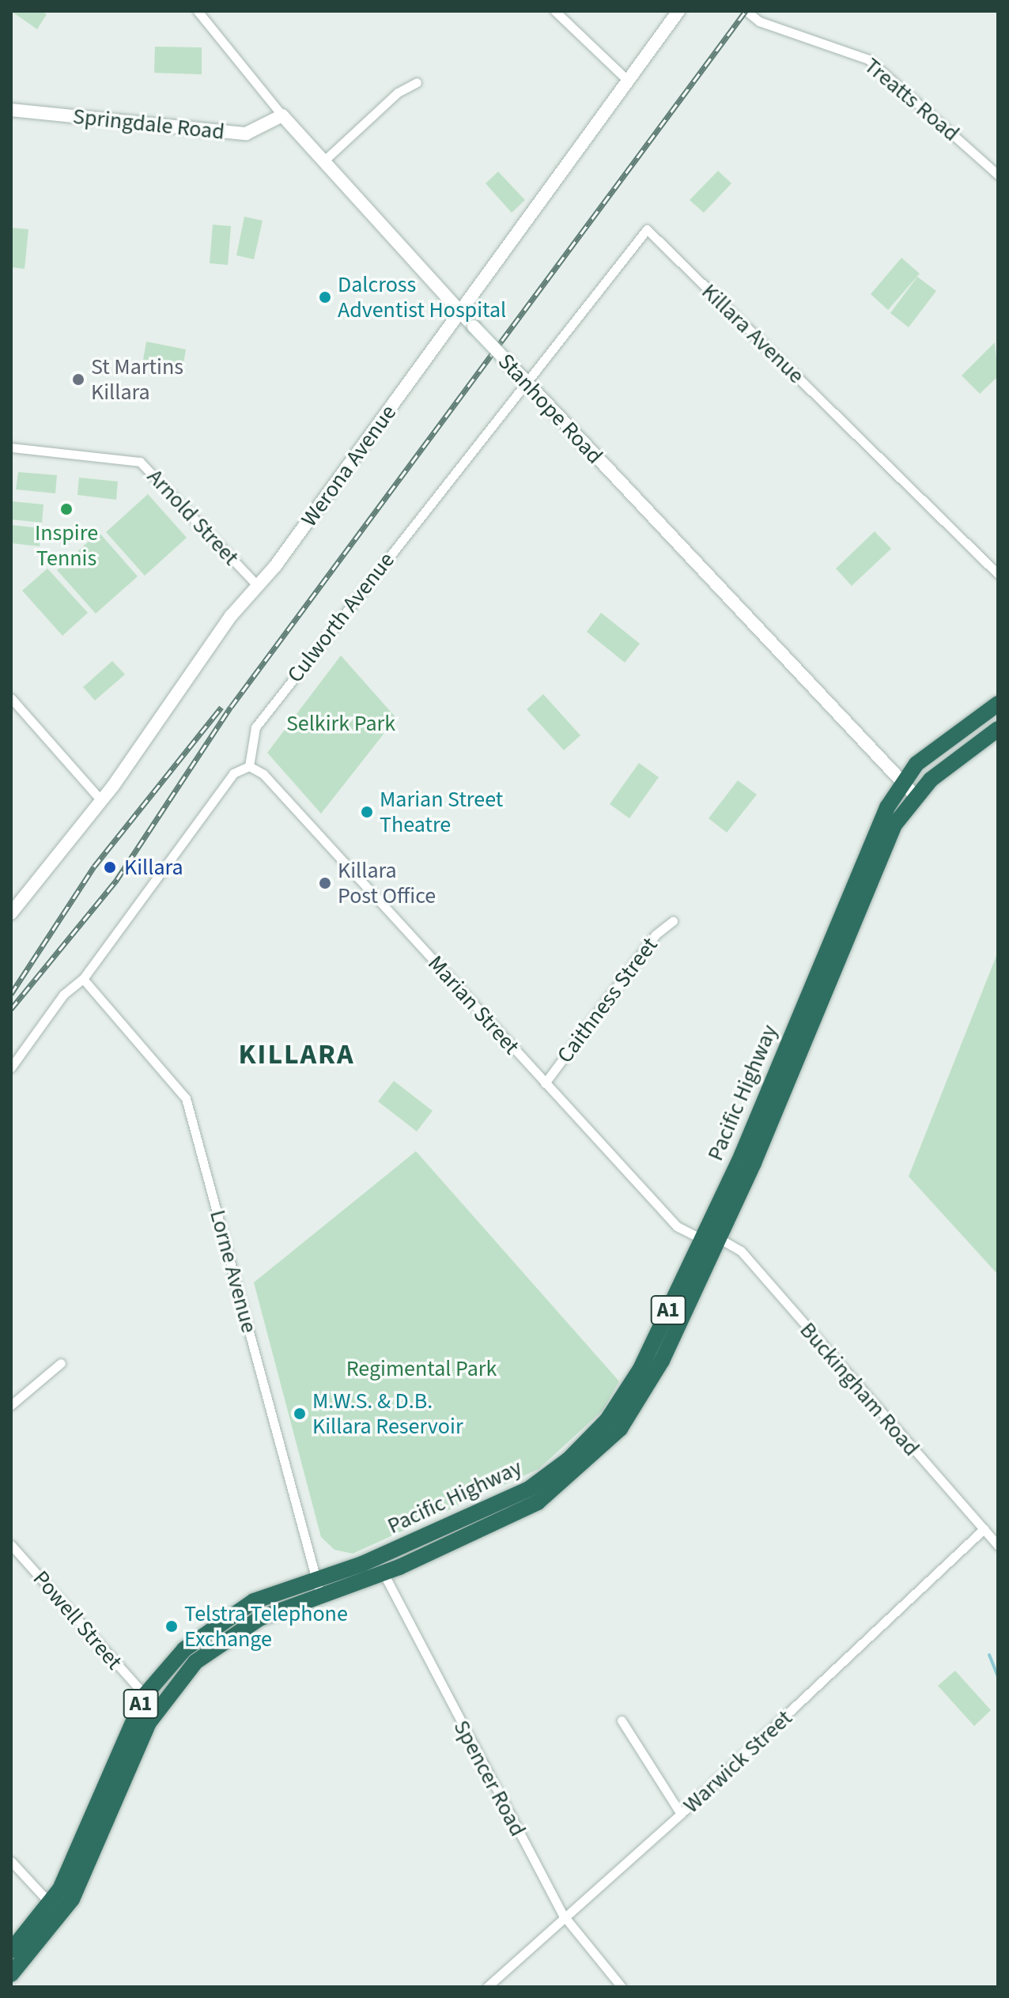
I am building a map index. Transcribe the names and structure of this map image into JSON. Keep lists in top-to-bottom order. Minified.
{"streets":{"highway":["Pacific Highway","A1"],"main road":["Springdale Road","Stanhope Road","Werona Avenue"],"street":["Treatts Road","Killara Avenue","Arnold Street","Culworth Avenue","Caithness Street","Marian Street","Lorne Avenue","Buckingham Road","Powell Street","Warwick Street","Spencer Road"]},"crossings":[["Springdale Road","Stanhope Road"],["Killara Avenue","Stanhope Road"],["Killara Avenue","Culworth Avenue"],["Stanhope Road","Werona Avenue"],["Stanhope Road","Culworth Avenue"],["Stanhope Road","Pacific Highway"],["Werona Avenue","Arnold Street"],["Culworth Avenue","Marian Street"],["Caithness Street","Marian Street"],["Marian Street","Pacific Highway"],["Pacific Highway","Lorne Avenue"],["Pacific Highway","Buckingham Road"],["Pacific Highway","Powell Street"],["Pacific Highway","Spencer Road"],["Buckingham Road","Warwick Street"],["Warwick Street","Spencer Road"]],"districts":["KILLARA"],"parks":["Selkirk Park","Regimental Park"],"places":["Dalcross Adventist Hospital","St Martins Killara","Inspire Tennis","Marian Street Theatre","Killara","Killara Post Office","M.W.S. & D.B. Killara Reservoir","Telstra Telephone Exchange"]}
